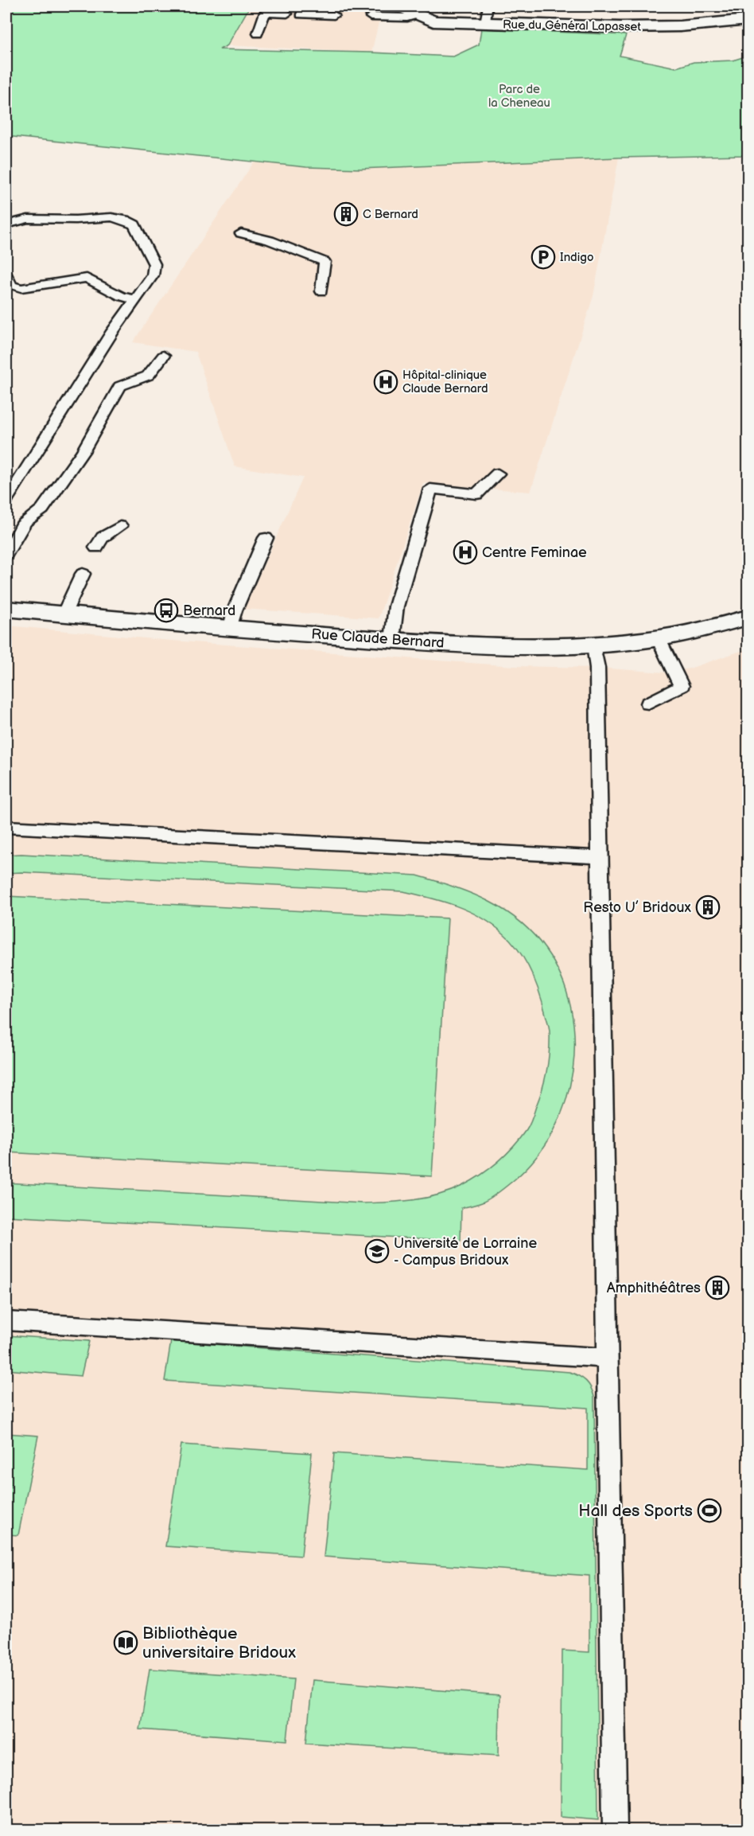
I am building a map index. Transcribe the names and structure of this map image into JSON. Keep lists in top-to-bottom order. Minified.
{"streets":{"street":["Rue du Général Lapasset","Rue Claude Bernard"]},"parks":["Parc de la Cheneau"],"places":{"building":["C Bernard","Resto U’ Bridoux","Amphithéâtres"],"parking":["Indigo"],"hospital":["Hôpital-clinique Claude Bernard","Centre Feminae"],"bus stop":["Bernard"],"school or university":["Université de Lorraine - Campus Bridoux"],"sports":["Hall des Sports"],"library":["Bibliothèque universitaire Bridoux"]}}
